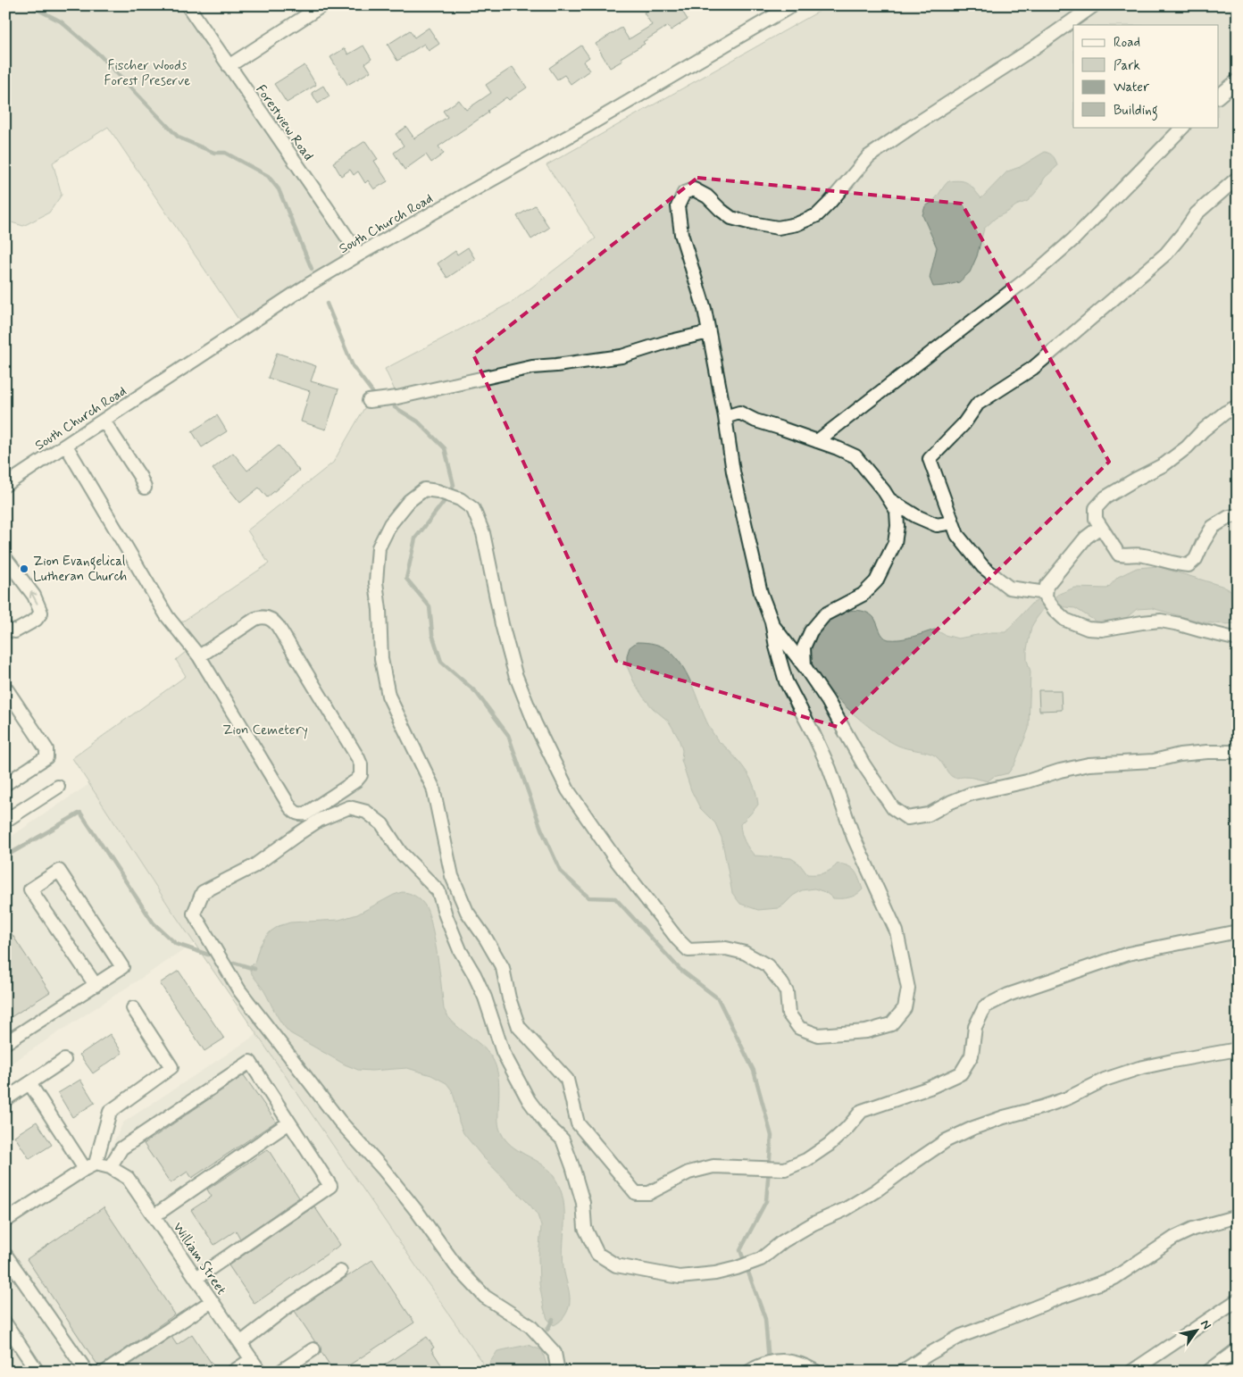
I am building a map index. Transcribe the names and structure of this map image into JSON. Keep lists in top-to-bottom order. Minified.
{"streets":{"street":["Forestview Road","South Church Road","William Street"]},"crossings":[["Forestview Road","South Church Road"]],"parks":["Fischer Woods Forest Preserve","Zion Cemetery"],"places":["Zion Evangelical Lutheran Church"],"legend":["Road","Park","Water","Building"],"north":"top right"}
